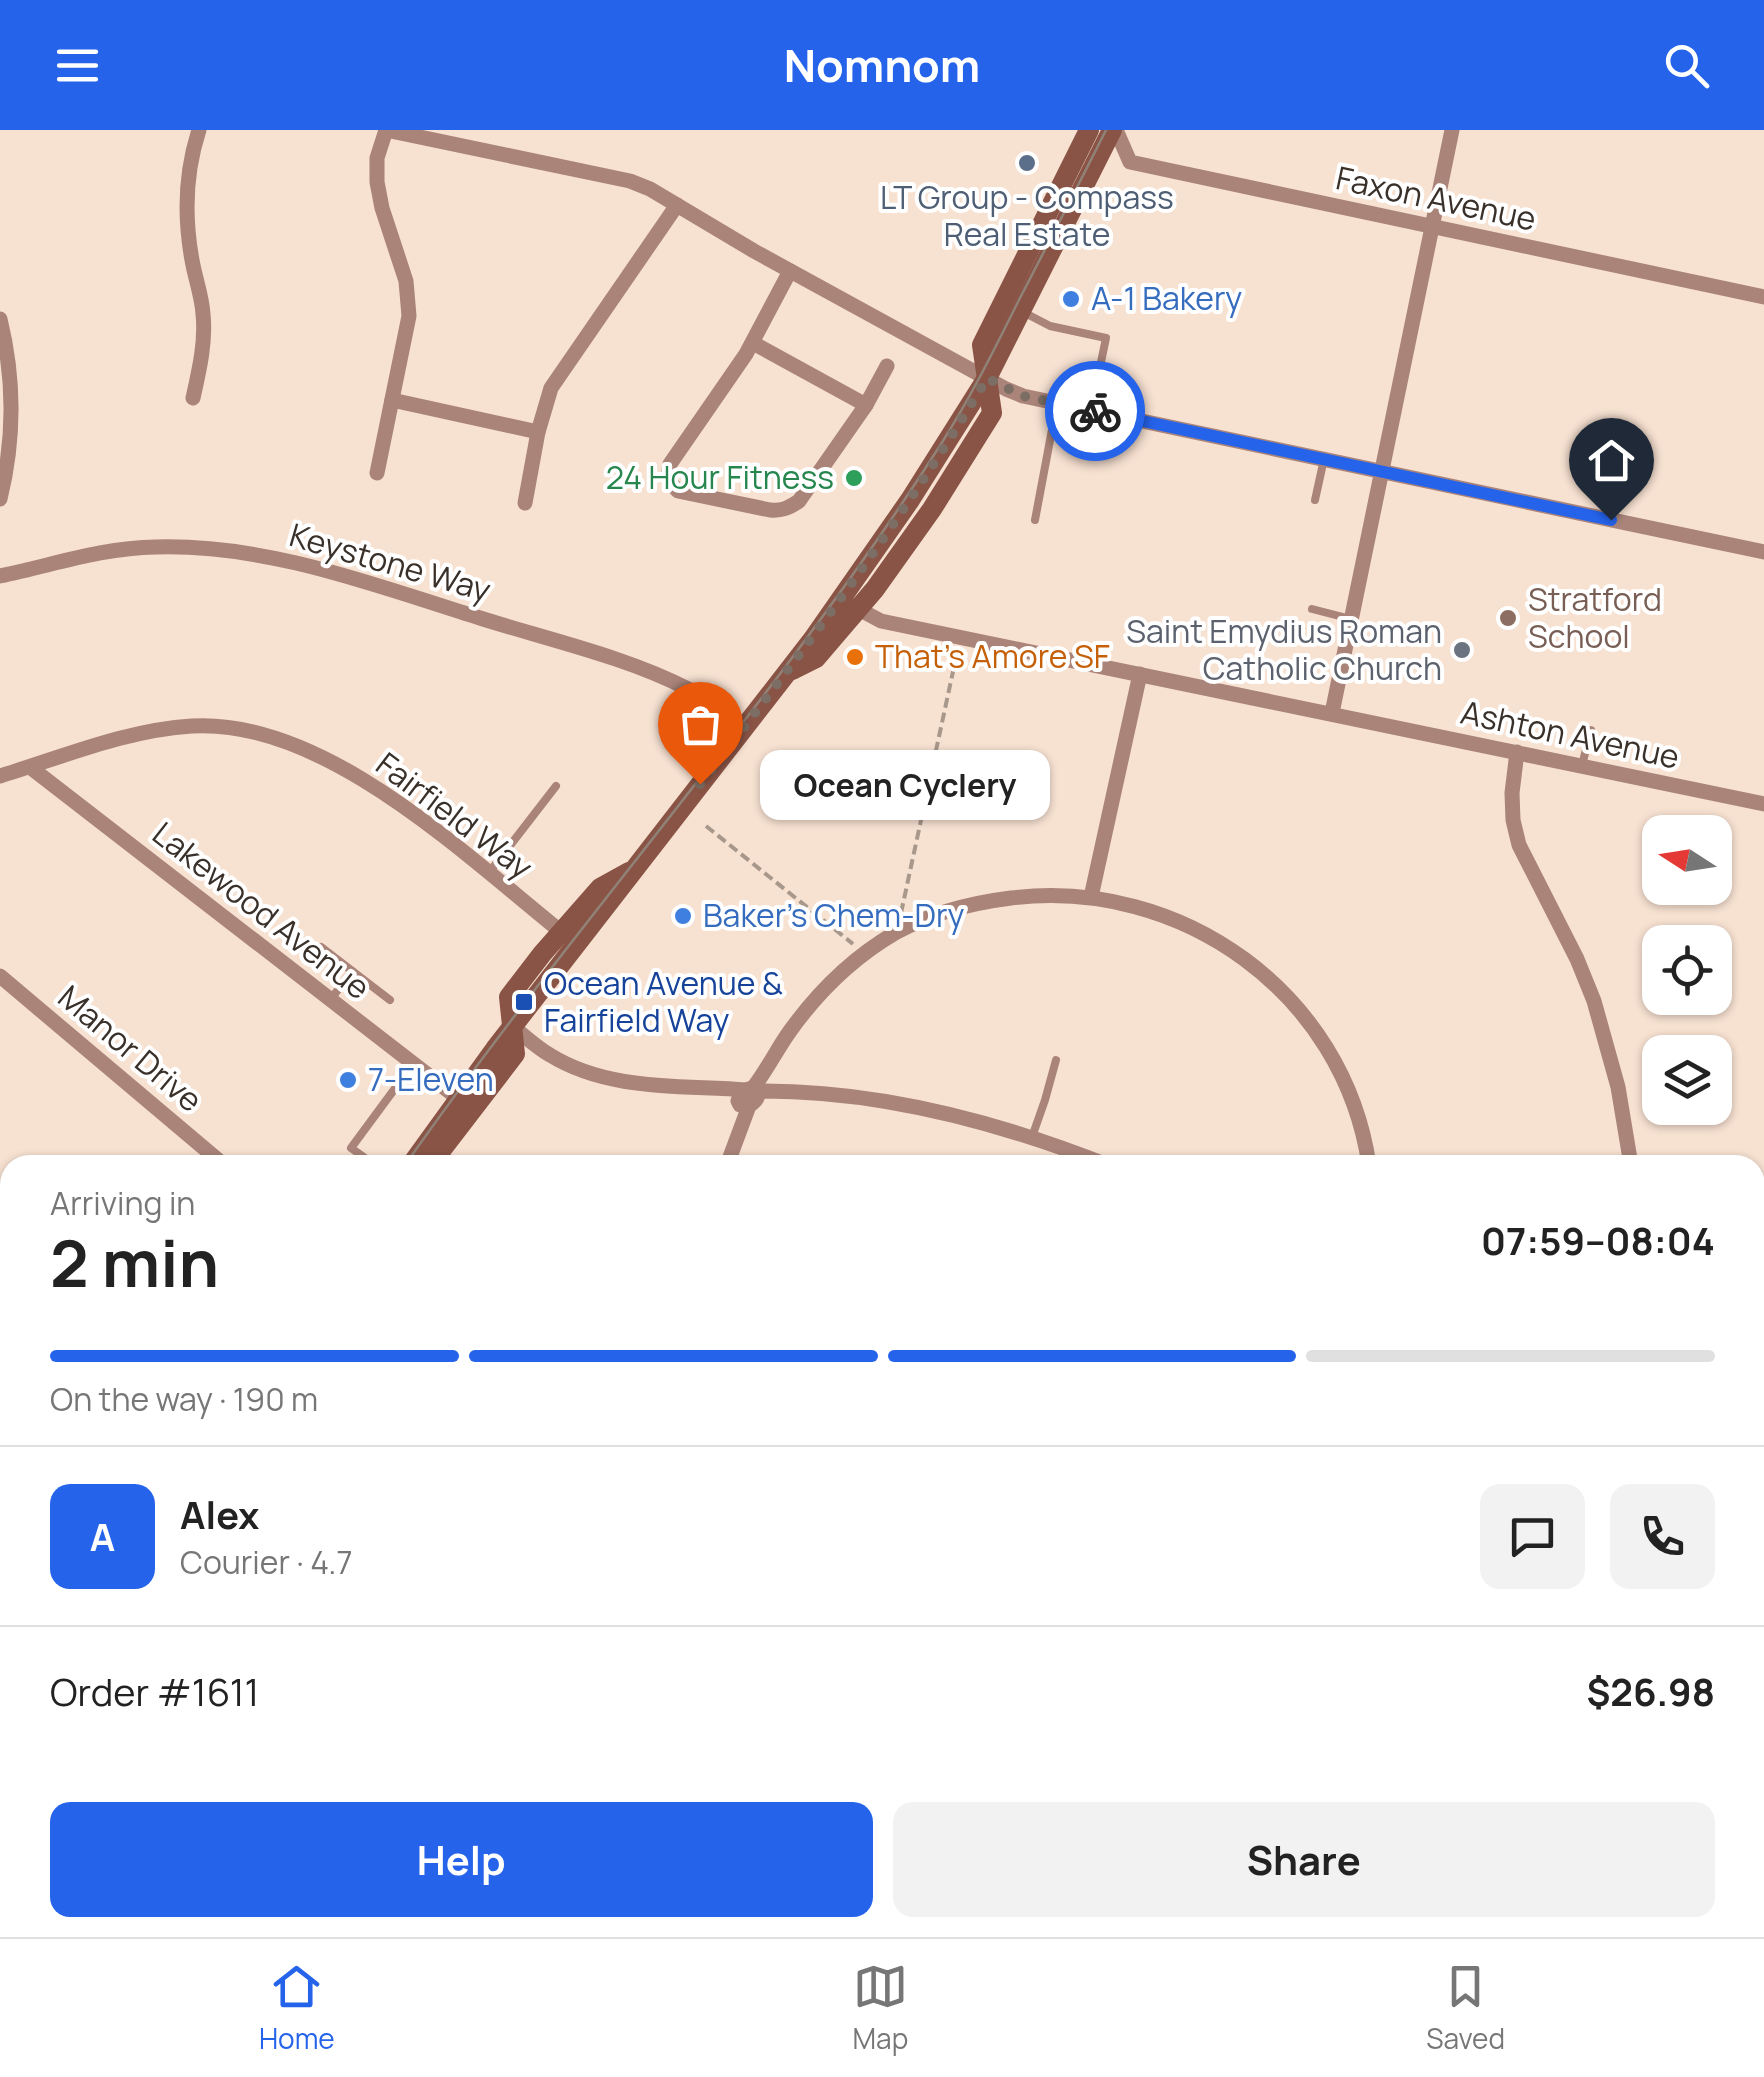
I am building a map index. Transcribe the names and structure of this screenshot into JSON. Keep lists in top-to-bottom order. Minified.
{"streets":{"street":["Faxon Avenue","Keystone Way","Ashton Avenue","Fairfield Way","Lakewood Avenue","Manor Drive"]},"crossings":[["Fairfield Way","Lakewood Avenue"]],"places":{"other":["LT Group - Compass Real Estate","A-1 Bakery","24 Hour Fitness","Stratford School","Saint Emydius Roman Catholic Church","That's Amore SF","Ocean Cyclery","Baker's Chem-Dry","7-Eleven"],"transit":["Ocean Avenue & Fairfield Way"]},"north":"left","page":{"header":"Nomnom","bubble":"Ocean Cyclery","heading":["2 min","Arriving in","07:59–08:04"],"panel":["Alex","Courier · 4.7","Order #1611","$26.98"],"bar":"On the way · 190 m","round":"A","buttons":["Help","Share"],"tabs":["Home","Map","Saved"]}}
